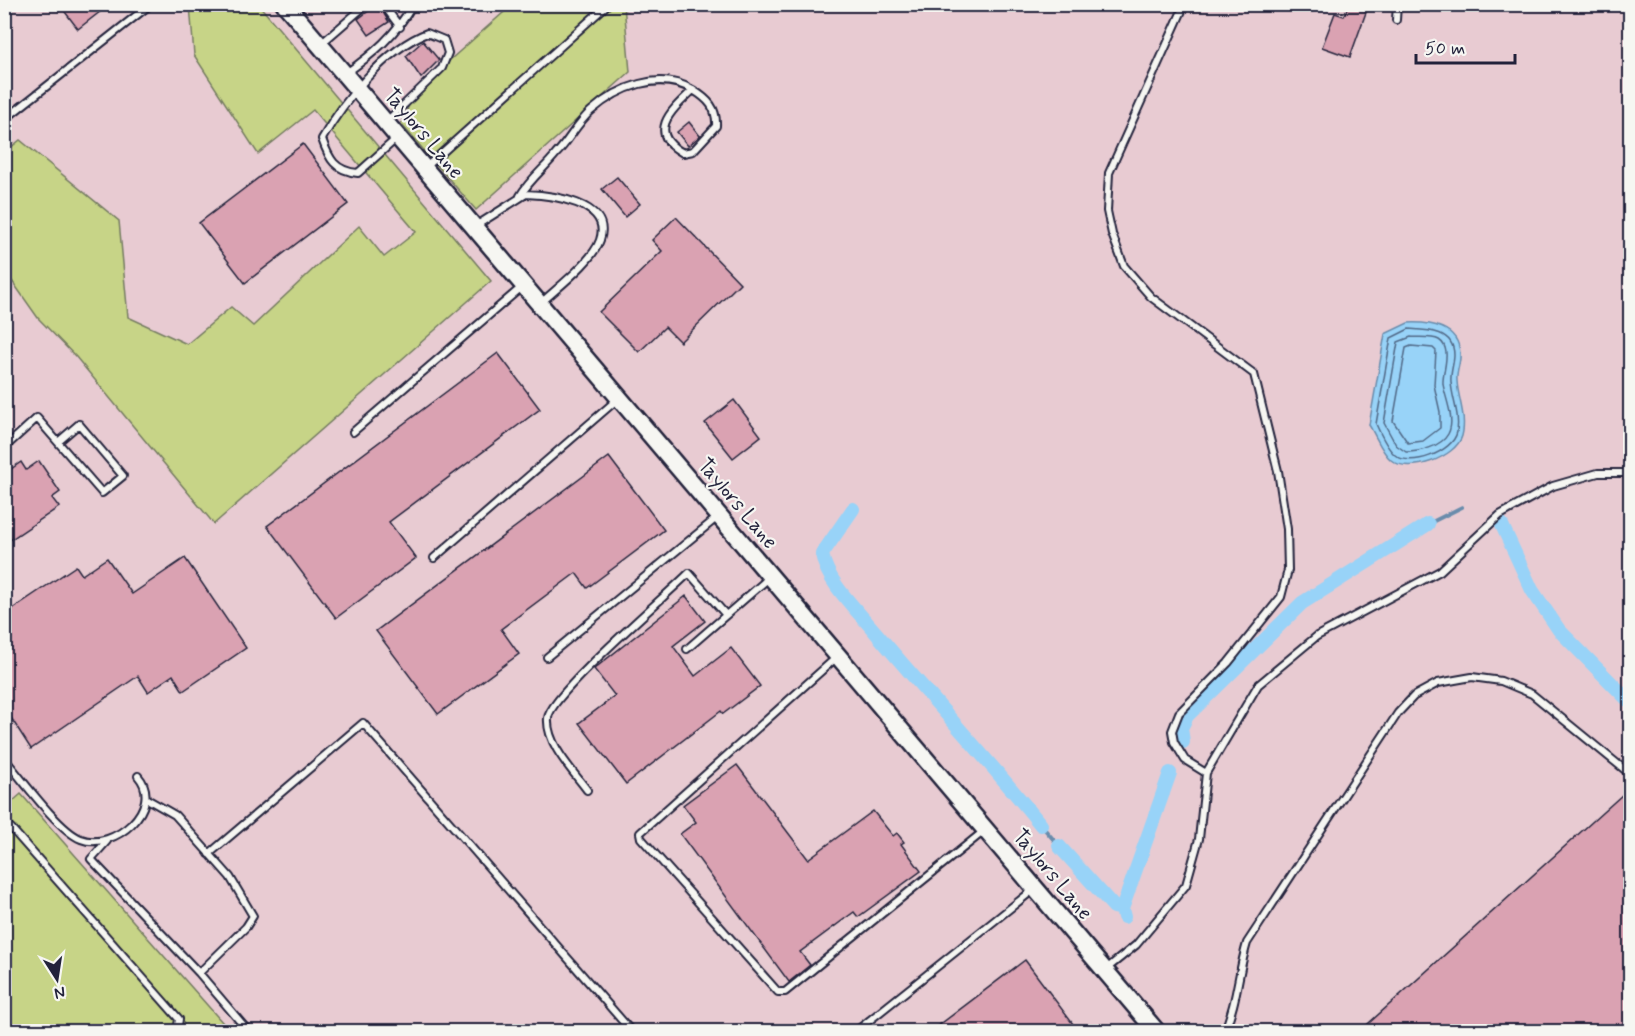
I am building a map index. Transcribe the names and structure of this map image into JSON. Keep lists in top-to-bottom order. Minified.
{"streets":{"street":["Taylors Lane"]},"scale_bar":"50 m","north":"bottom"}
